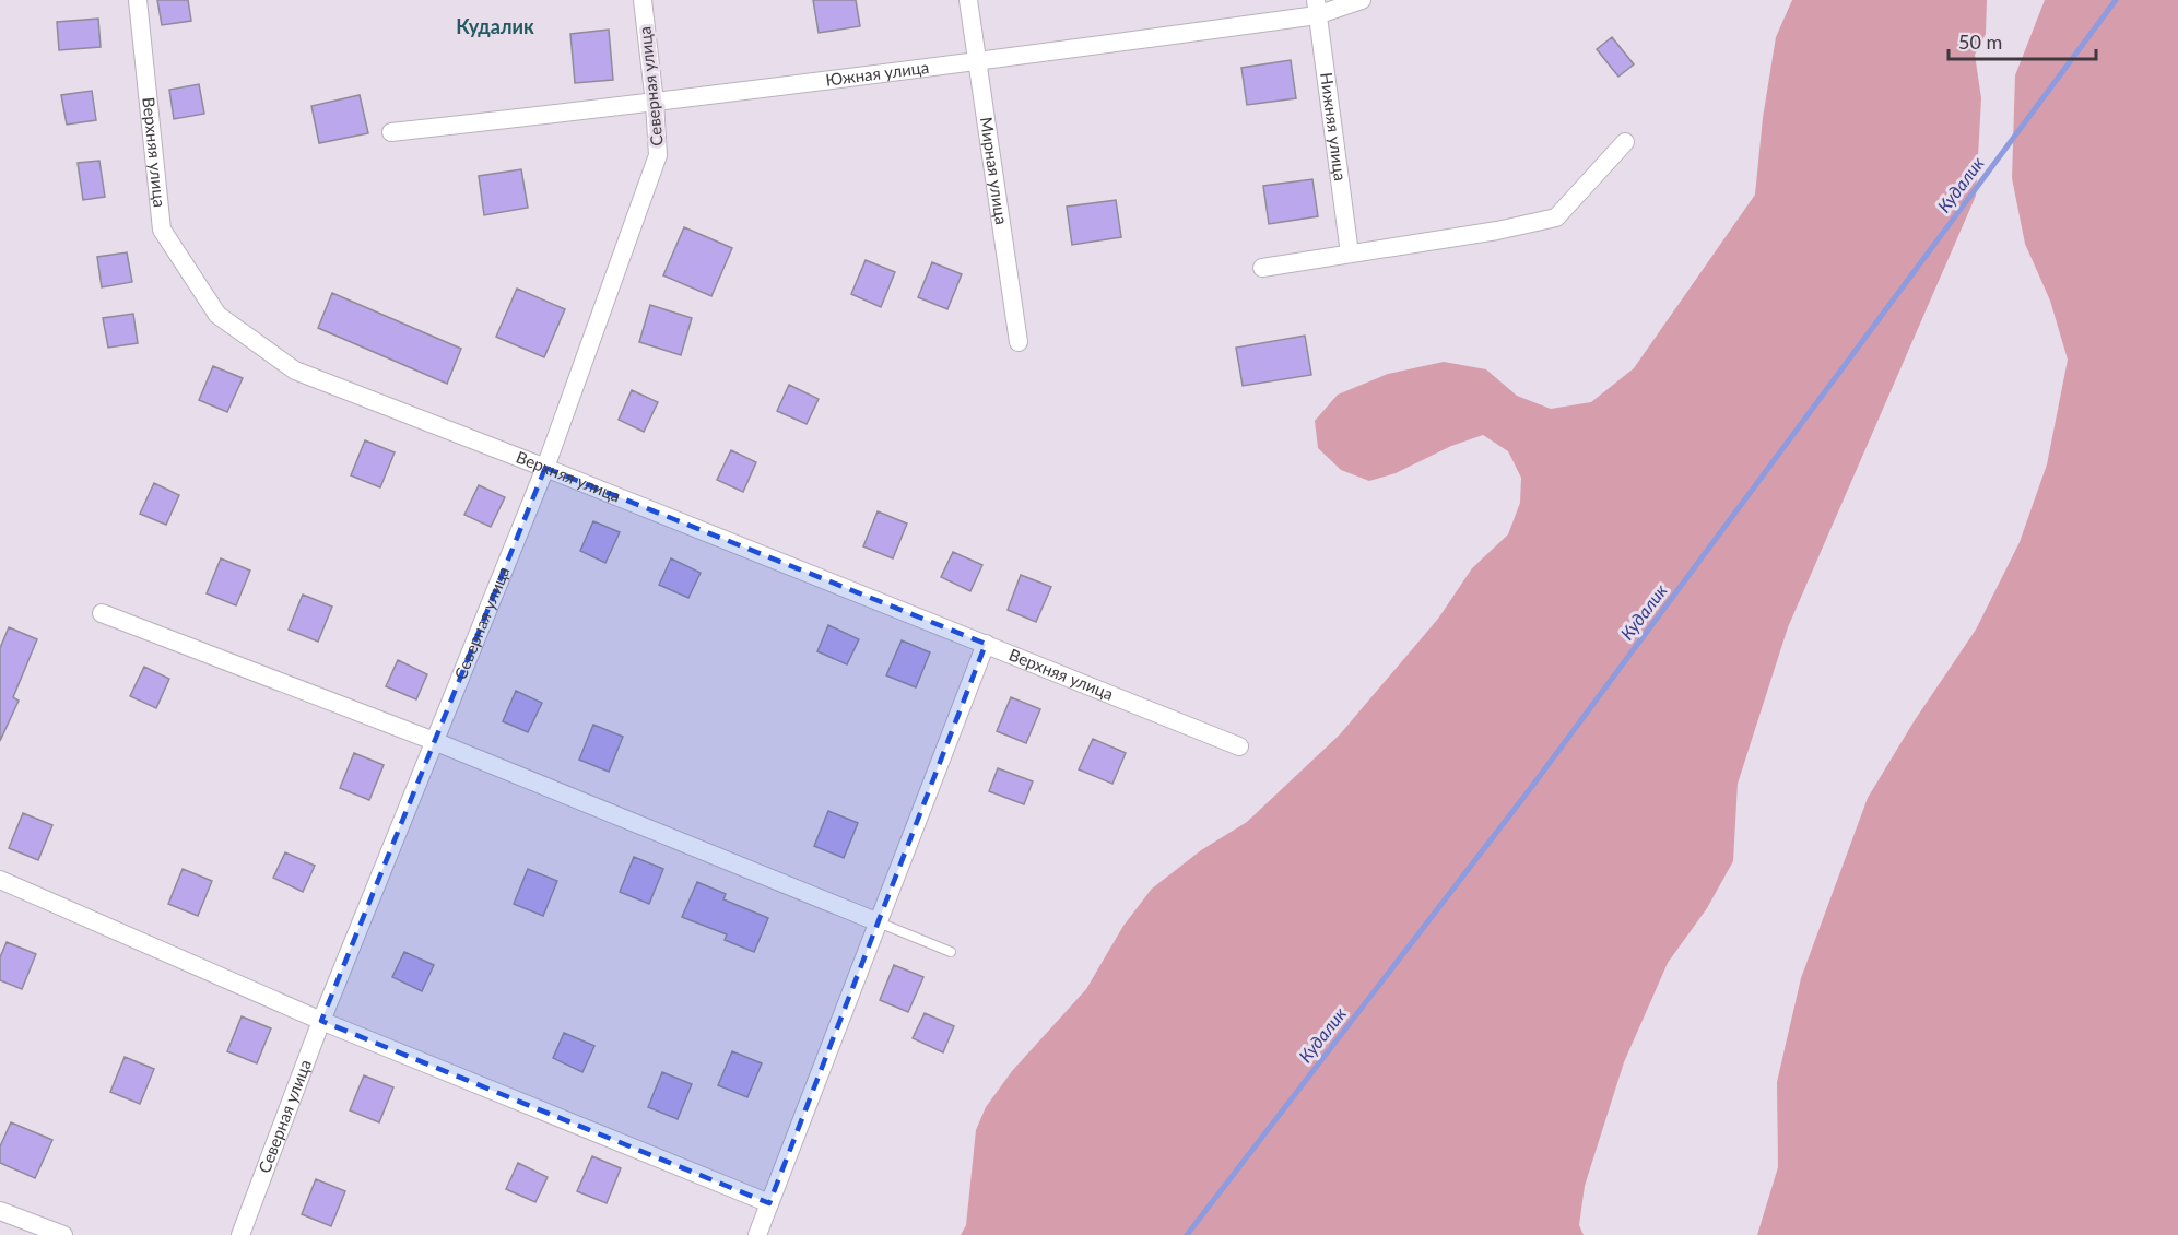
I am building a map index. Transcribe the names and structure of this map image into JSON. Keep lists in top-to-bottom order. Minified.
{"streets":{"street":["Южная улица","Северная улица","Нижняя улица","Верхняя улица","Мирная улица"]},"crossings":[["Южная улица","Северная улица"],["Южная улица","Нижняя улица"],["Южная улица","Мирная улица"],["Северная улица","Верхняя улица"]],"districts":["Кудалик"],"water":["Кудалик"],"scale_bar":"50 m"}
